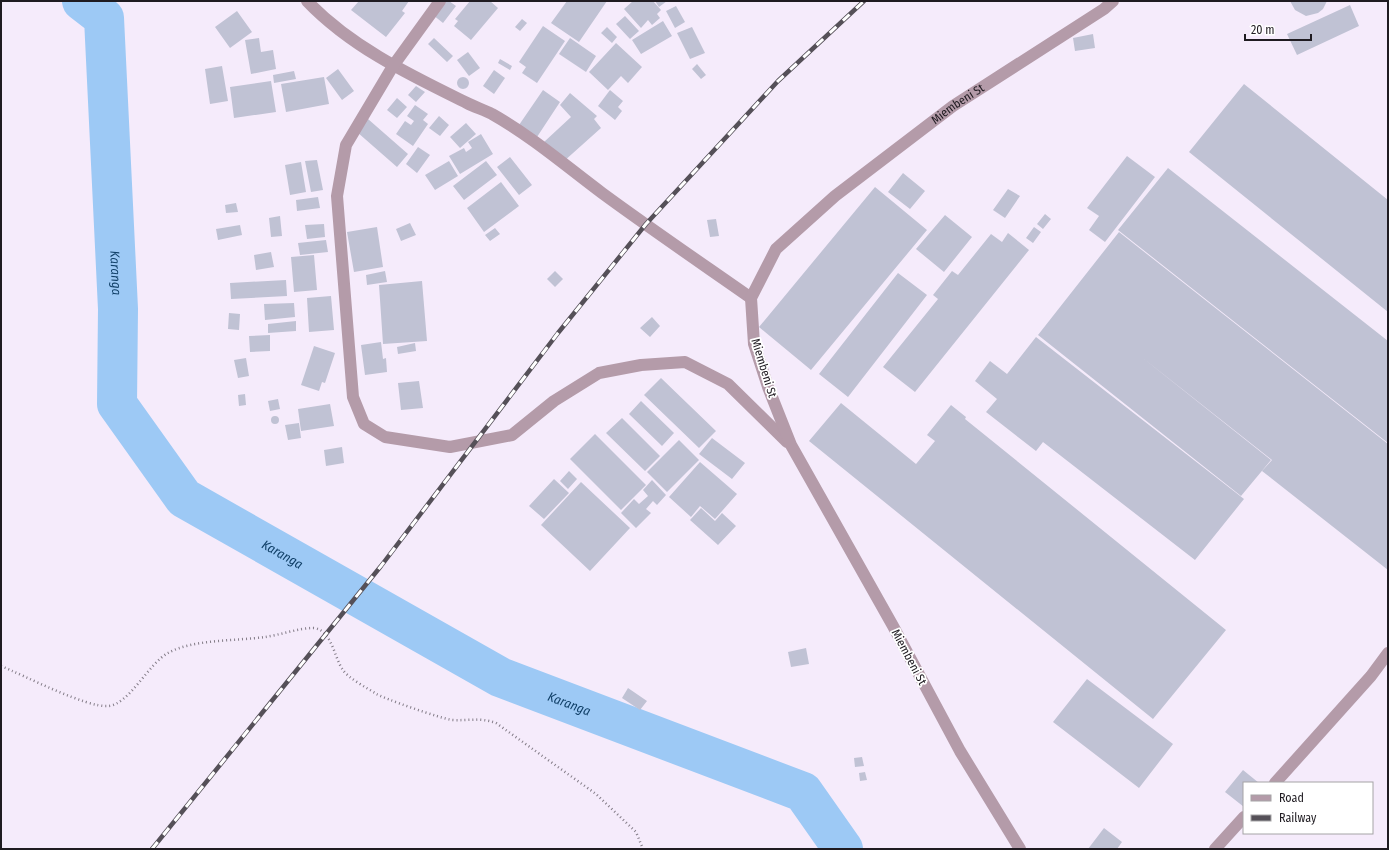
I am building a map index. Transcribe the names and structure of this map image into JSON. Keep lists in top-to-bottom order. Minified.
{"streets":{"street":["Miembeni St"]},"water":["Karanga"],"legend":["Road","Railway"],"scale_bar":"20 m"}
